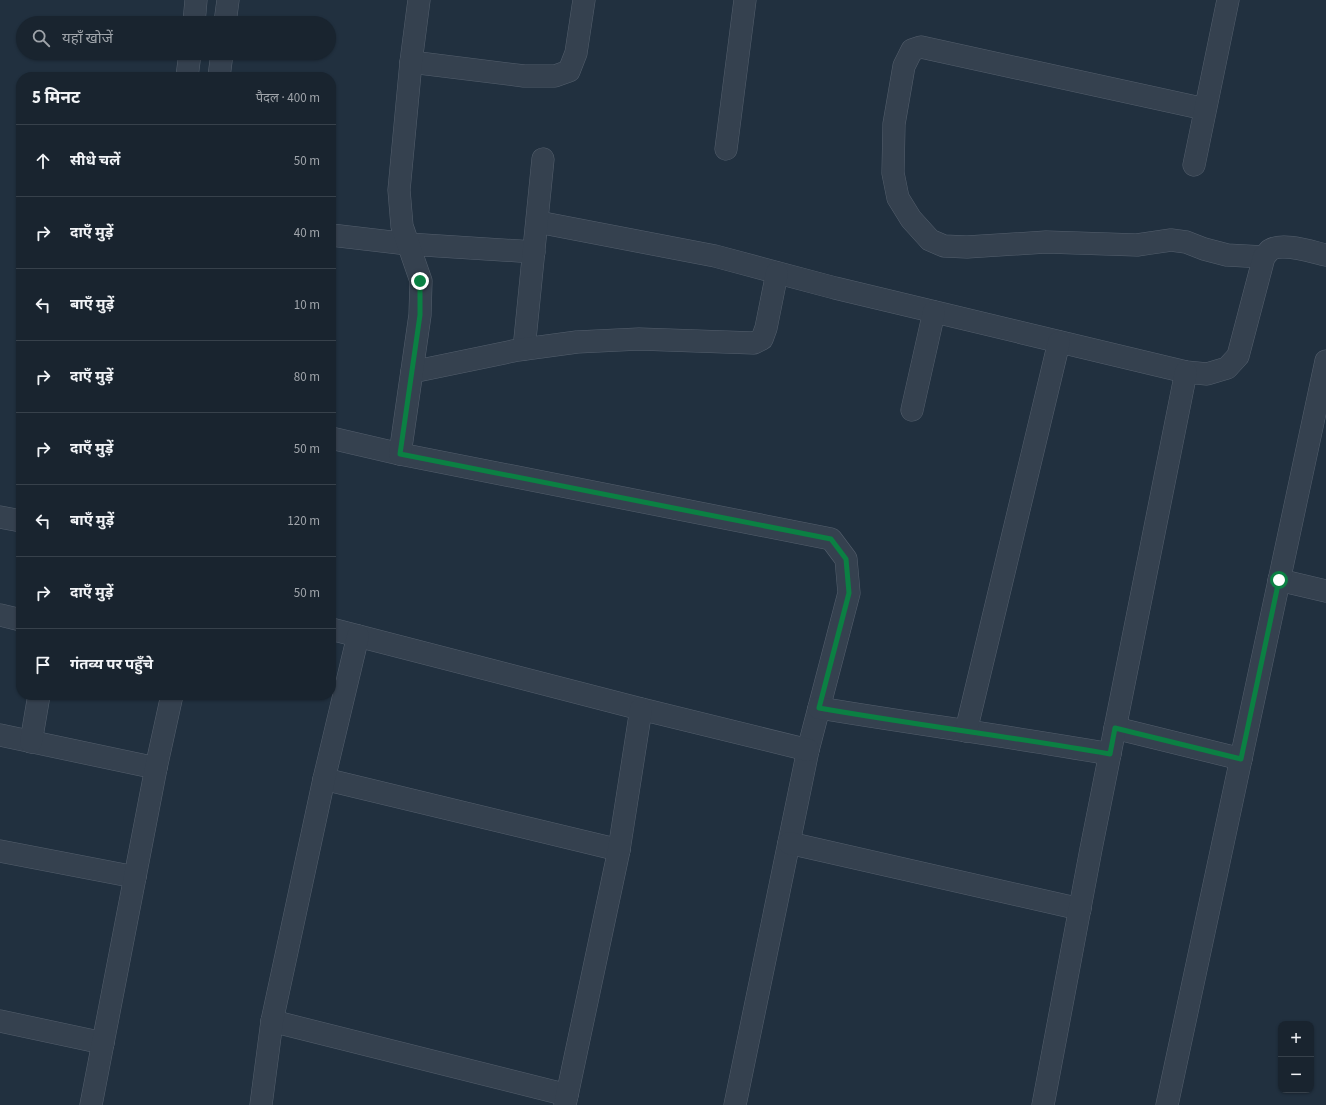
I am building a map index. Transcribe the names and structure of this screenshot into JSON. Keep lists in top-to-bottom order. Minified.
{"page":{"search":"यहाँ खोजें","heading":["5 मिनट","पैदल · 400 m"],"list":[["सीधे चलें","50 m"],["दाएँ मुड़ें","40 m"],["बाएँ मुड़ें","10 m"],["दाएँ मुड़ें","80 m"],["दाएँ मुड़ें","50 m"],["बाएँ मुड़ें","120 m"],["दाएँ मुड़ें","50 m"],"गंतव्य पर पहुँचे"],"map_buttons":["+","−"]}}
